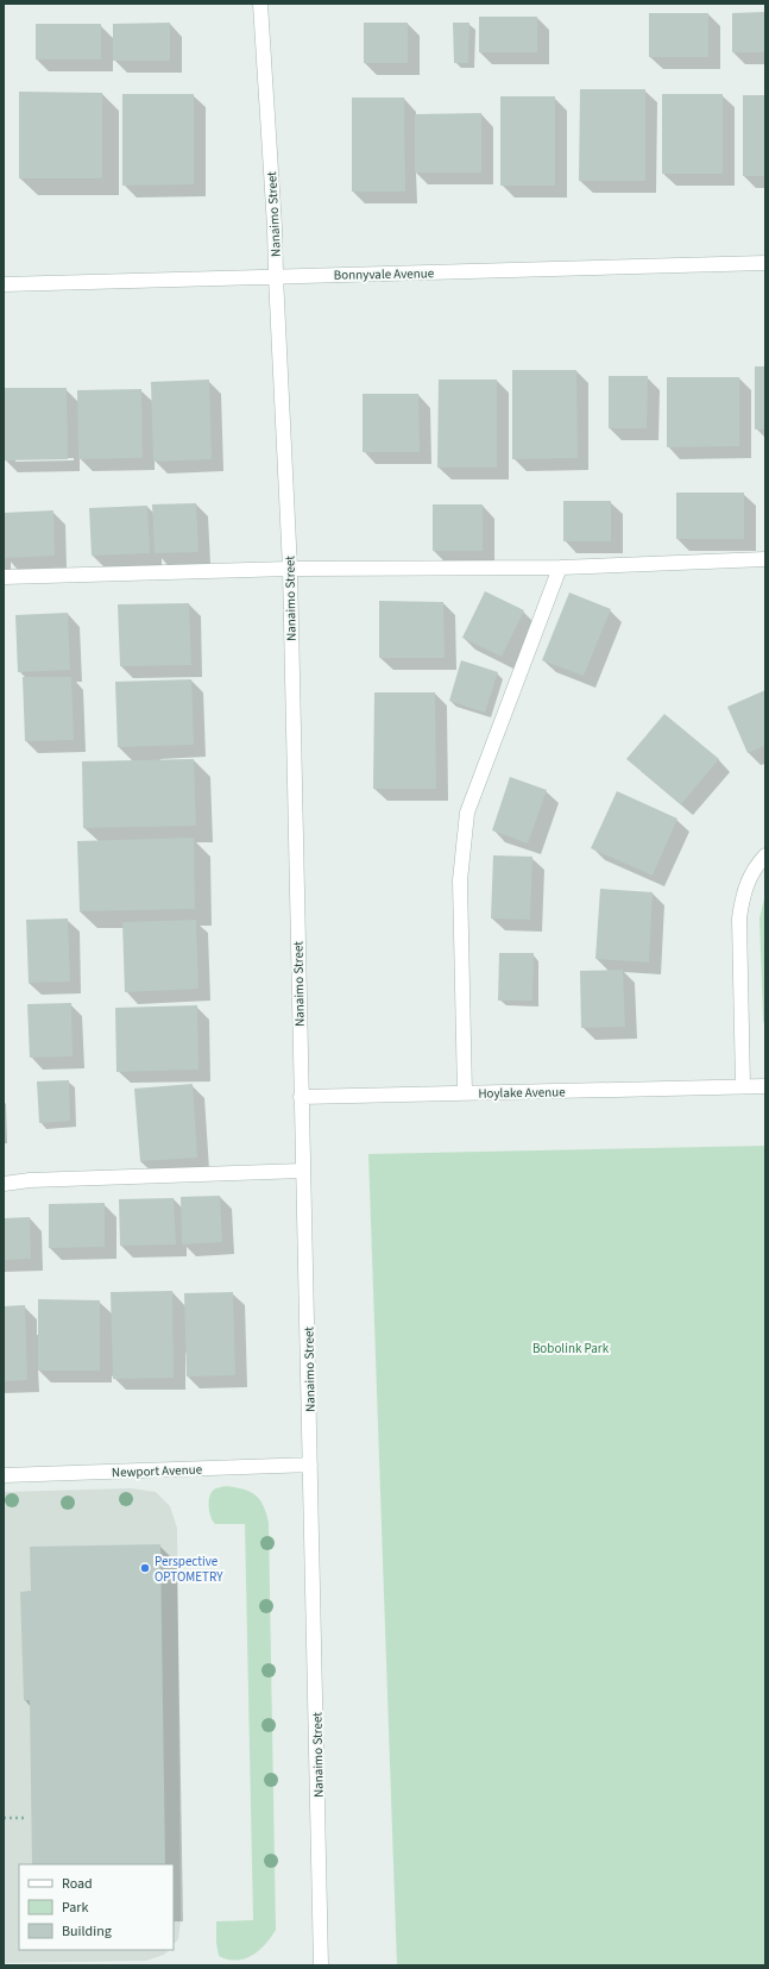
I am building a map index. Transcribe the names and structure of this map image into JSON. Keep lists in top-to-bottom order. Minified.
{"streets":{"street":["Nanaimo Street","Bonnyvale Avenue","Hoylake Avenue","Newport Avenue"]},"crossings":[["Nanaimo Street","Bonnyvale Avenue"],["Nanaimo Street","Hoylake Avenue"],["Nanaimo Street","Newport Avenue"]],"parks":["Bobolink Park"],"places":["Perspective OPTOMETRY"],"legend":["Road","Park","Building"]}
